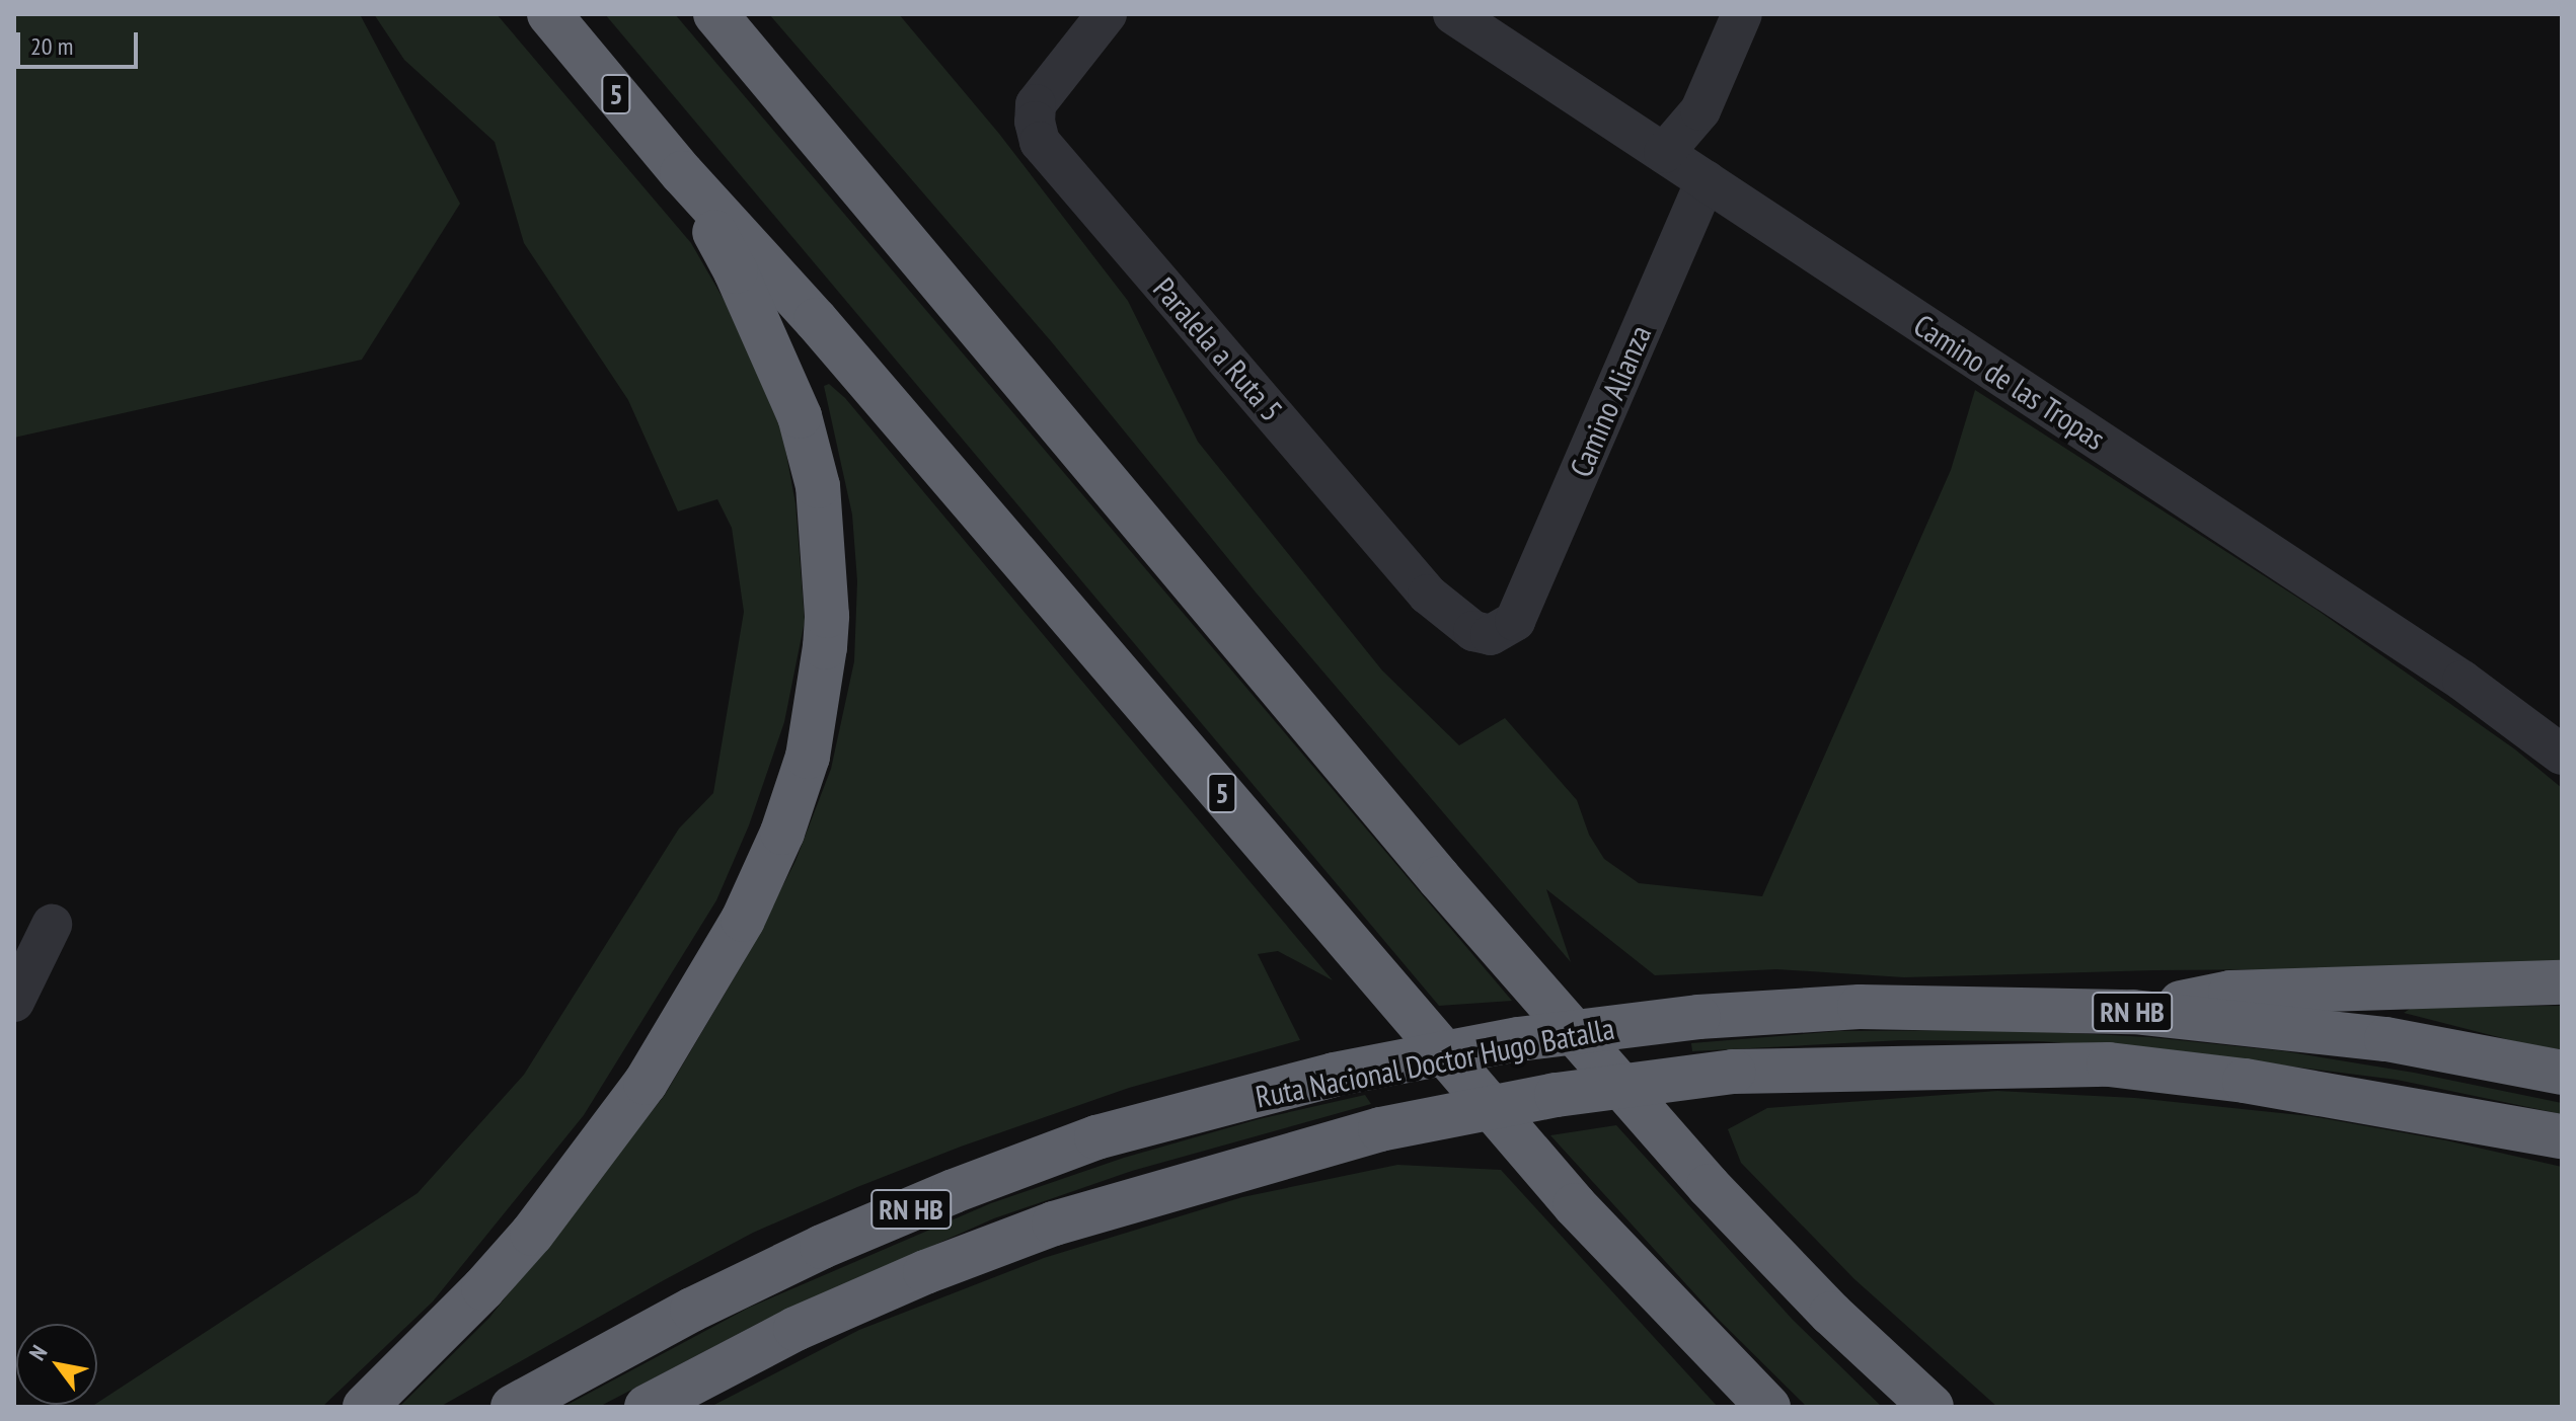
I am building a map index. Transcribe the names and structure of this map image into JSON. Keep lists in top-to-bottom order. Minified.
{"streets":{"highway":["5","RN HB","Ruta Nacional Doctor Hugo Batalla"],"street":["Paralela a Ruta 5","Camino de las Tropas","Camino Alianza"]},"crossings":[["Paralela a Ruta 5","Camino Alianza"],["Camino de las Tropas","Camino Alianza"]],"scale_bar":"20 m","north":"top left"}
